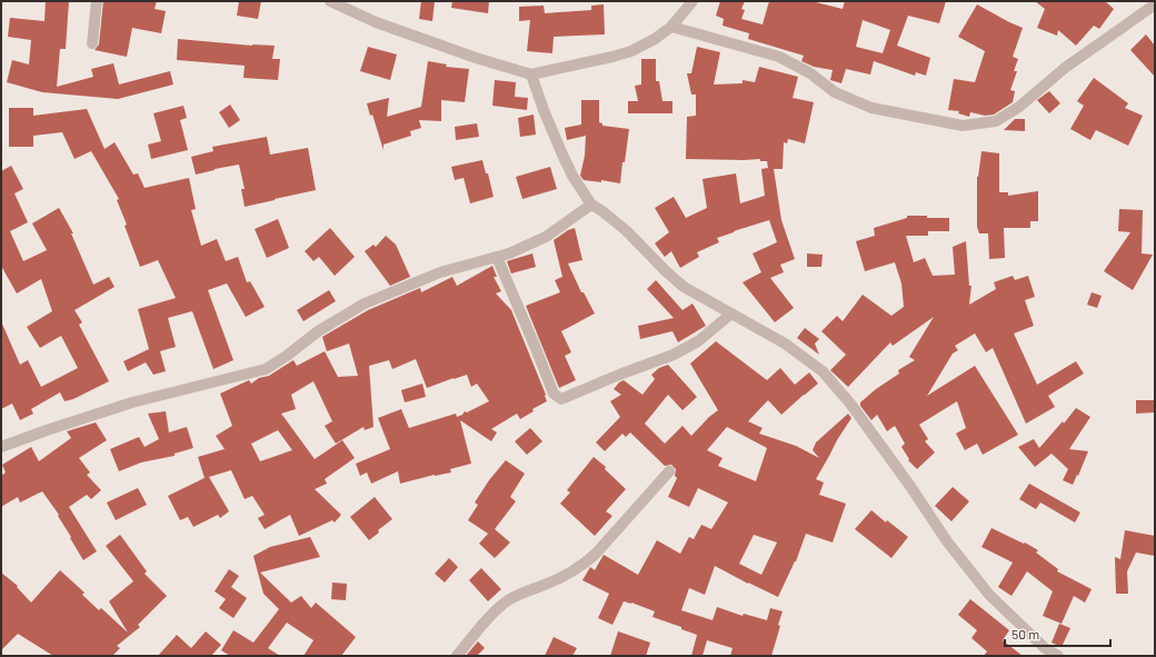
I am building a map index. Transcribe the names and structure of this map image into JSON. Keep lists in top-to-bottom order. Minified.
{"scale_bar":"50 m"}
